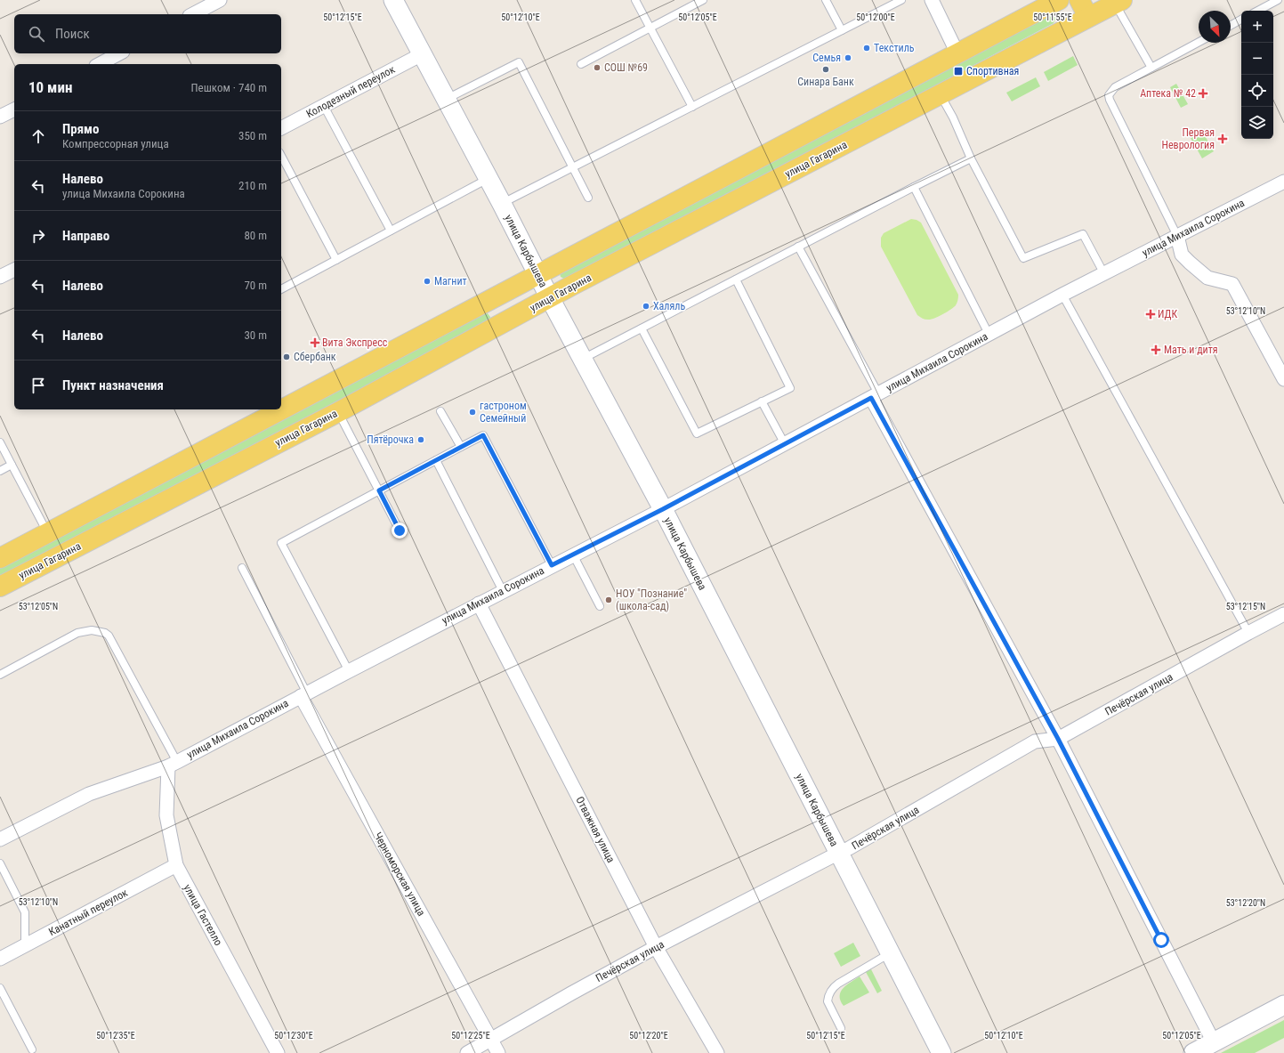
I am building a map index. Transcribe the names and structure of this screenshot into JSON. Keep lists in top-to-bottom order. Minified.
{"streets":{"main road":["улица Гагарина"],"street":["Колодезный переулок","улица Михаила Сорокина","улица Карбышева","Печёрская улица","Отважная улица","Черноморская улица","Канатный переулок","улица Гастелло"]},"crossings":[["Колодезный переулок","улица Карбышева"],["улица Гагарина","улица Карбышева"],["улица Михаила Сорокина","улица Карбышева"],["улица Михаила Сорокина","Отважная улица"],["улица Михаила Сорокина","Черноморская улица"],["улица Михаила Сорокина","улица Гастелло"],["улица Карбышева","Печёрская улица"],["Печёрская улица","Отважная улица"],["Печёрская улица","Черноморская улица"],["Канатный переулок","улица Гастелло"]],"places":{"other":["Текстиль","Семья","СОШ №69","Синара Банк","Магнит","Халяль","Сбербанк","гастроном Семейный","Пятёрочка","НОУ \"Познание\" (школа-сад)"],"transit":["Спортивная"],"health":["Аптека № 42","Первая Неврология","ИДК","Вита Экспресс","Мать и дитя"]},"north":"bottom right","page":{"map_buttons":["+","−"],"search":"Поиск","heading":["10 мин","Пешком · 740 m"],"list":[["Прямо","Компрессорная улица","350 m"],["Налево","улица Михаила Сорокина","210 m"],["Направо","80 m"],["Налево","70 m"],["Налево","30 m"],"Пункт назначения"]},"coordinates":["50°12'15\"E","50°12'10\"E","50°12'05\"E","50°12'00\"E","50°11'55\"E","53°12'10\"N","53°12'05\"N","53°12'15\"N","53°12'20\"N","50°12'35\"E","50°12'30\"E","50°12'25\"E","50°12'20\"E"]}
